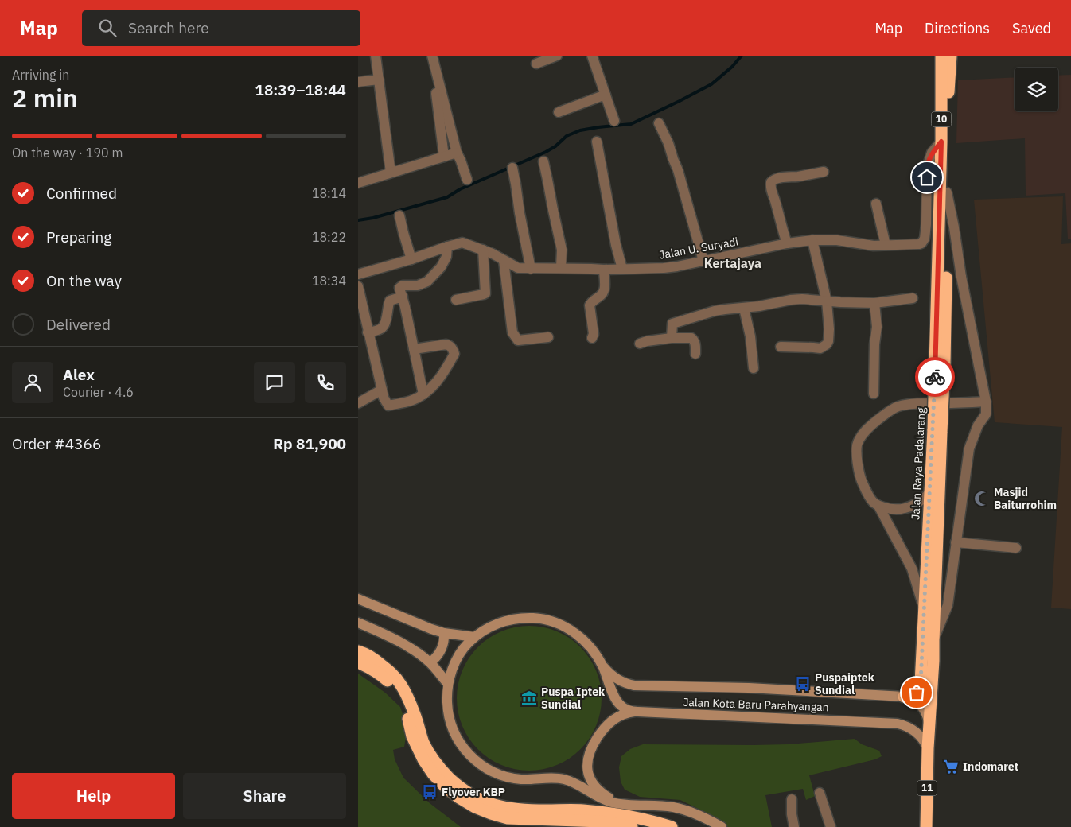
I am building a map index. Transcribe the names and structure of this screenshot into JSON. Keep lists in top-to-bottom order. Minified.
{"streets":{"highway":["10","Jalan Raya Padalarang","11"],"main road":["Jalan Kota Baru Parahyangan"],"street":["Jalan U. Suryadi"]},"crossings":[["Jalan U. Suryadi","Jalan Raya Padalarang"],["Jalan Raya Padalarang","Jalan Kota Baru Parahyangan"]],"districts":["Kertajaya"],"places":{"mosque":["Masjid Baiturrohim"],"bus stop":["Puspaiptek Sundial","Flyover KBP"],"museum":["Puspa Iptek Sundial"],"supermarket":["Indomaret"]},"page":{"header":"Map","search":"Search here","nav":["Map","Directions","Saved"],"heading":["2 min","Arriving in","18:39–18:44"],"panel":["Alex","Courier · 4.6","Order #4366","Rp 81,900"],"bar":"On the way · 190 m","list":[["Confirmed","18:14"],["Preparing","18:22"],["On the way","18:34"],"Delivered"],"buttons":["Help","Share"]}}
